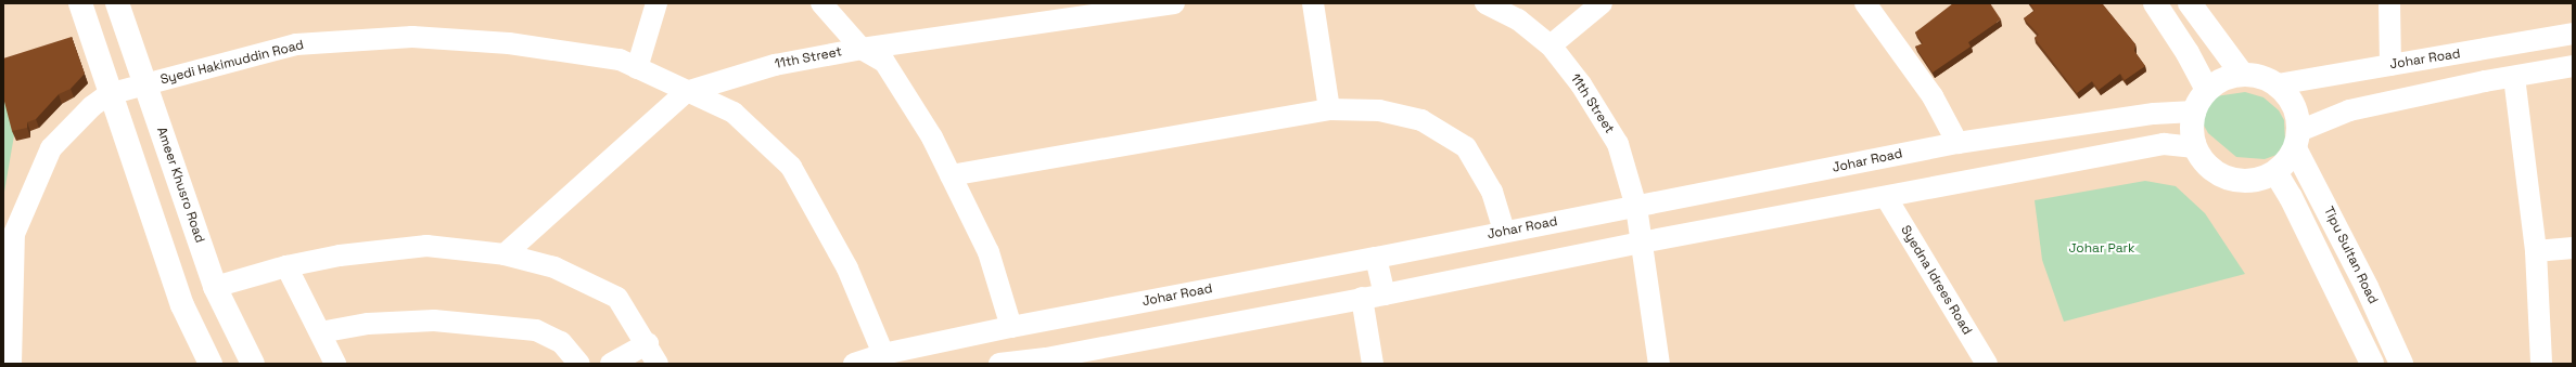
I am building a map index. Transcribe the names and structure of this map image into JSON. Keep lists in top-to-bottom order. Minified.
{"streets":{"main road":["Ameer Khusro Road","Tipu Sultan Road"],"street":["11th Street","Johar Road","Syedi Hakimuddin Road","Syedna Idrees Road"]},"crossings":[["11th Street","Johar Road"],["11th Street","Syedi Hakimuddin Road"],["Johar Road","Syedi Hakimuddin Road"],["Johar Road","Tipu Sultan Road"],["Syedi Hakimuddin Road","Ameer Khusro Road"]],"parks":["Johar Park"]}
